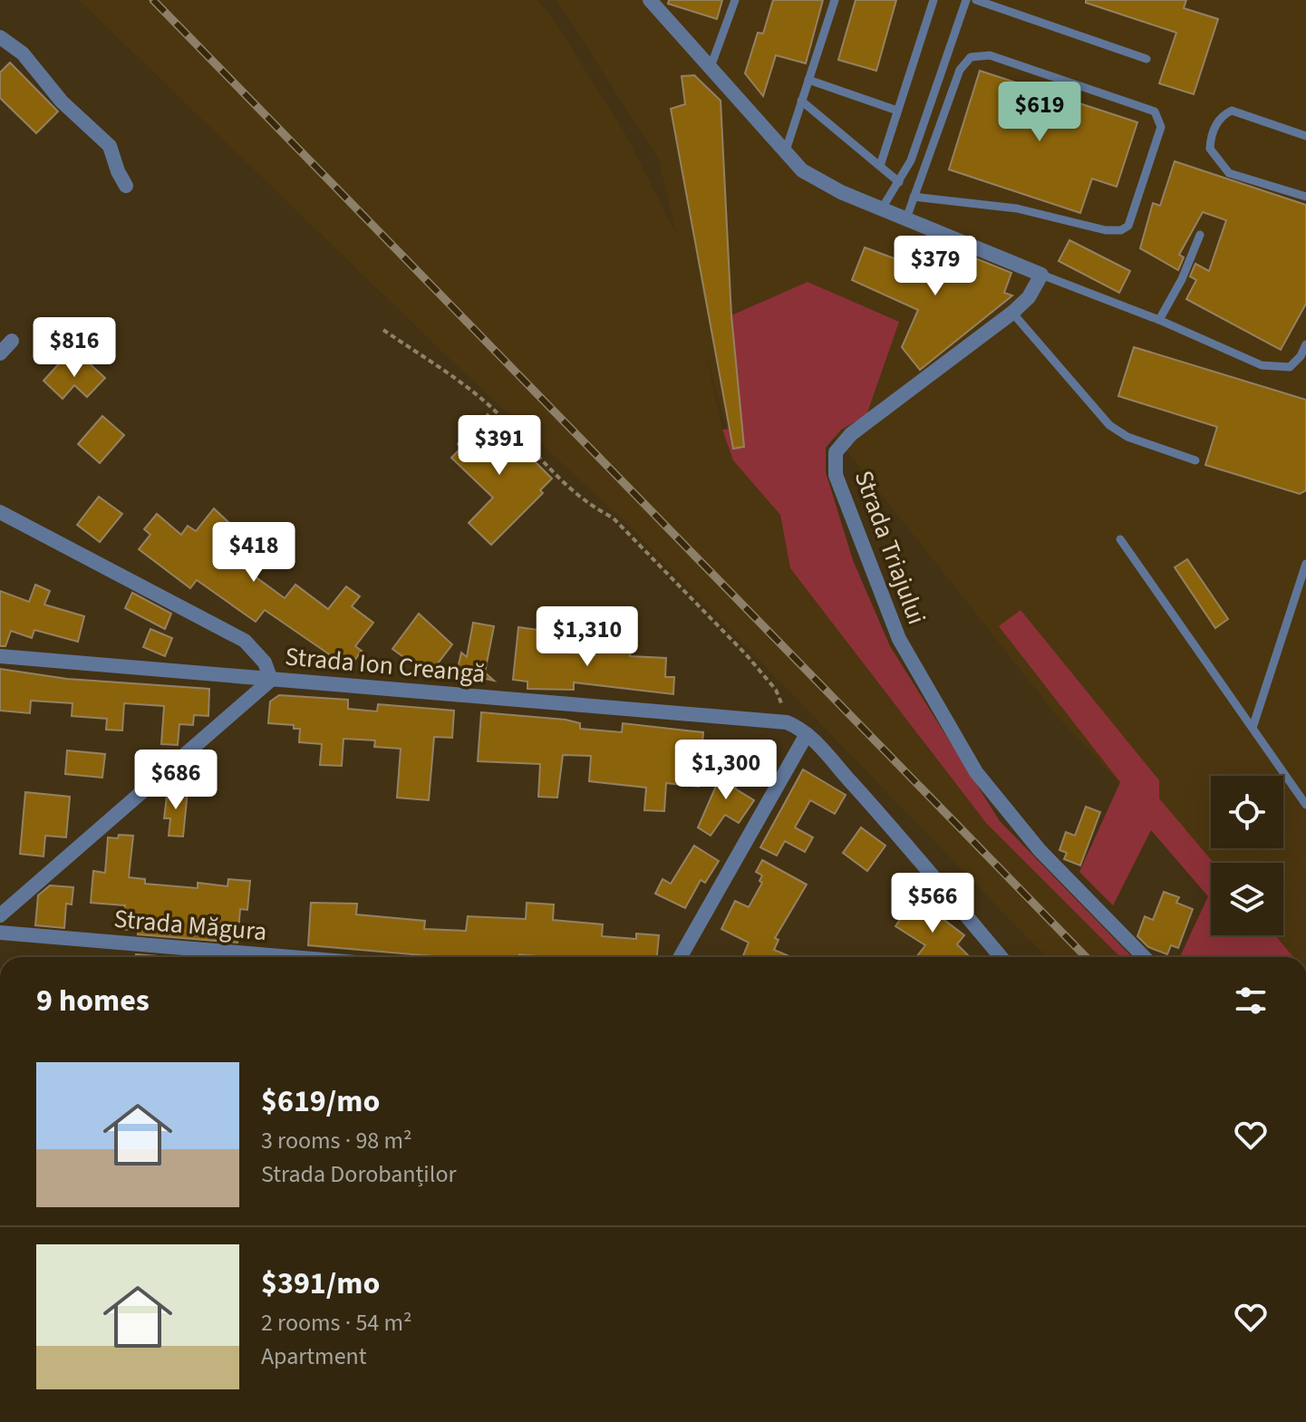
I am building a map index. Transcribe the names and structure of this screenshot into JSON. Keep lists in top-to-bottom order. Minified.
{"streets":{"street":["Strada Triajului","Strada Ion Creangă","Strada Măgura"]},"page":{"price":["$619","$379","$816","$391","$418","$1,310","$1,300","$686","$566"],"heading":"9 homes","list":[{"name":"$619/mo","note":"3 rooms · 98 m² · Strada Dorobanților"},{"name":"$391/mo","note":"2 rooms · 54 m² · Apartment"}]}}
